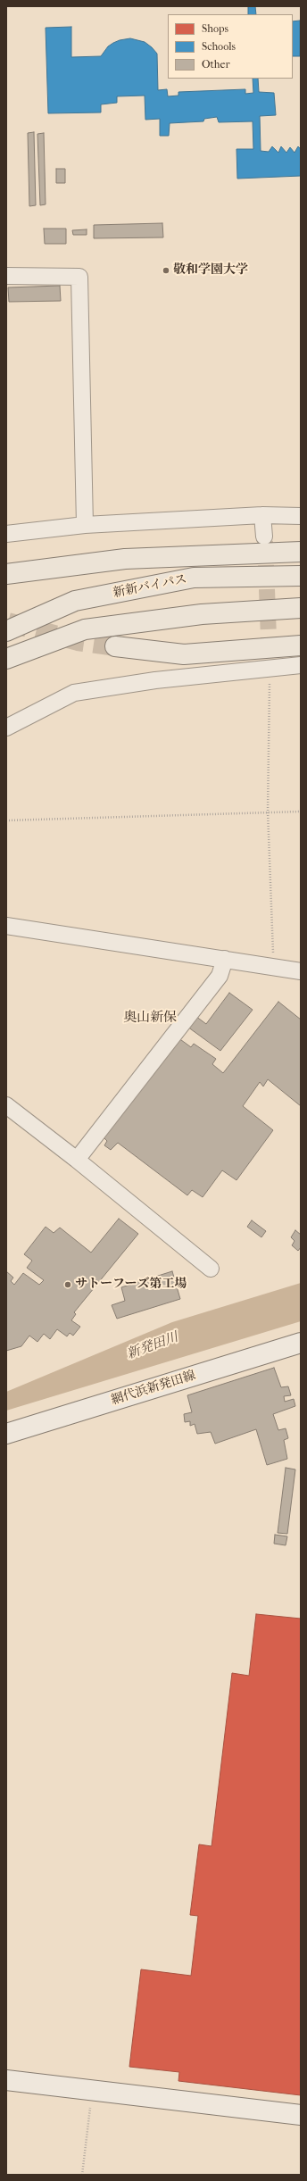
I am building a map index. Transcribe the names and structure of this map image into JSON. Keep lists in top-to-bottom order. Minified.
{"streets":{"highway":["新新バイパス"],"main road":["網代浜新発田線"]},"districts":["奥山新保"],"water":["新発田川"],"places":["敬和学園大学","サトーフーズ第工場"],"legend":["Shops","Schools","Other"]}
